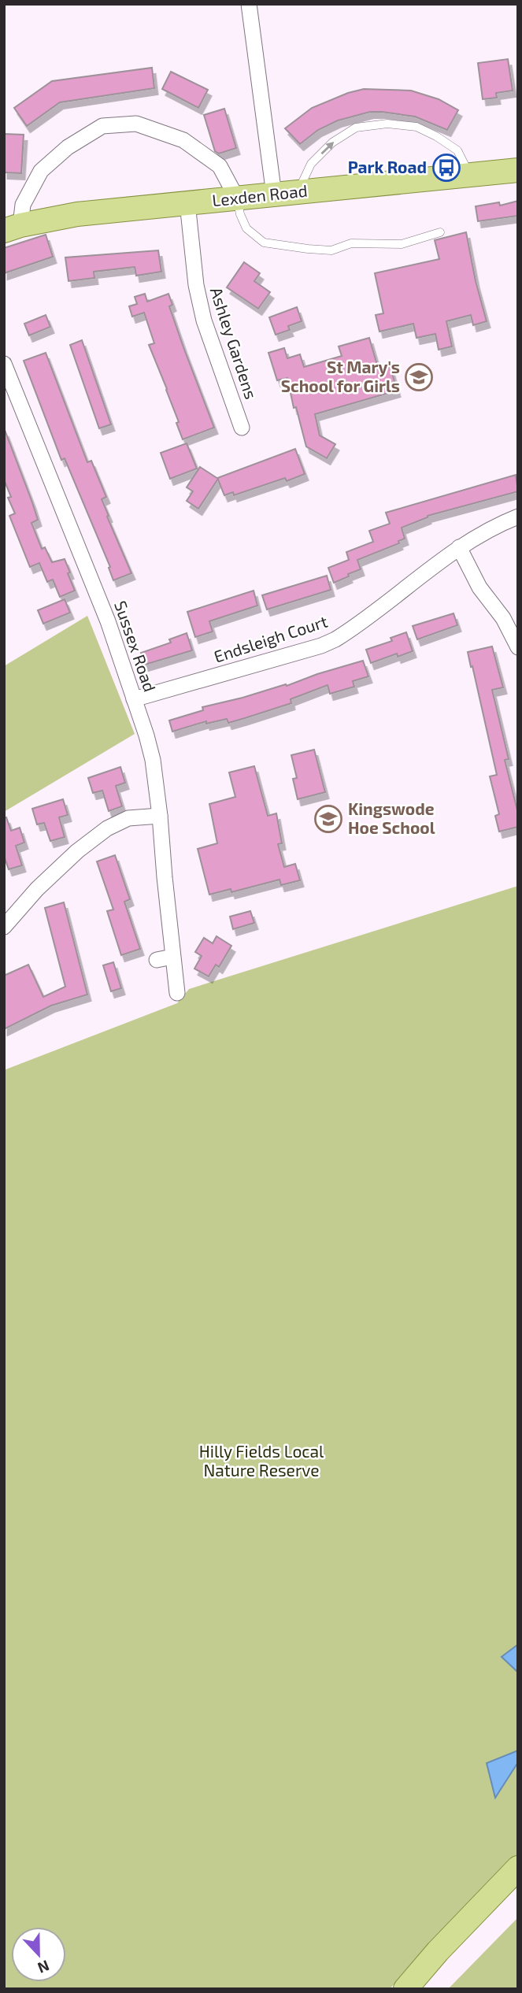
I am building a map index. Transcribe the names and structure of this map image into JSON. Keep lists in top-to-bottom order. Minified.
{"streets":{"main road":["Lexden Road"],"street":["Ashley Gardens","Endsleigh Court","Sussex Road"]},"crossings":[["Lexden Road","Ashley Gardens"],["Endsleigh Court","Sussex Road"]],"parks":["Hilly Fields Local Nature Reserve"],"places":{"bus stop":["Park Road"],"school or university":["St Mary's School for Girls","Kingswode Hoe School"]},"north":"bottom"}
